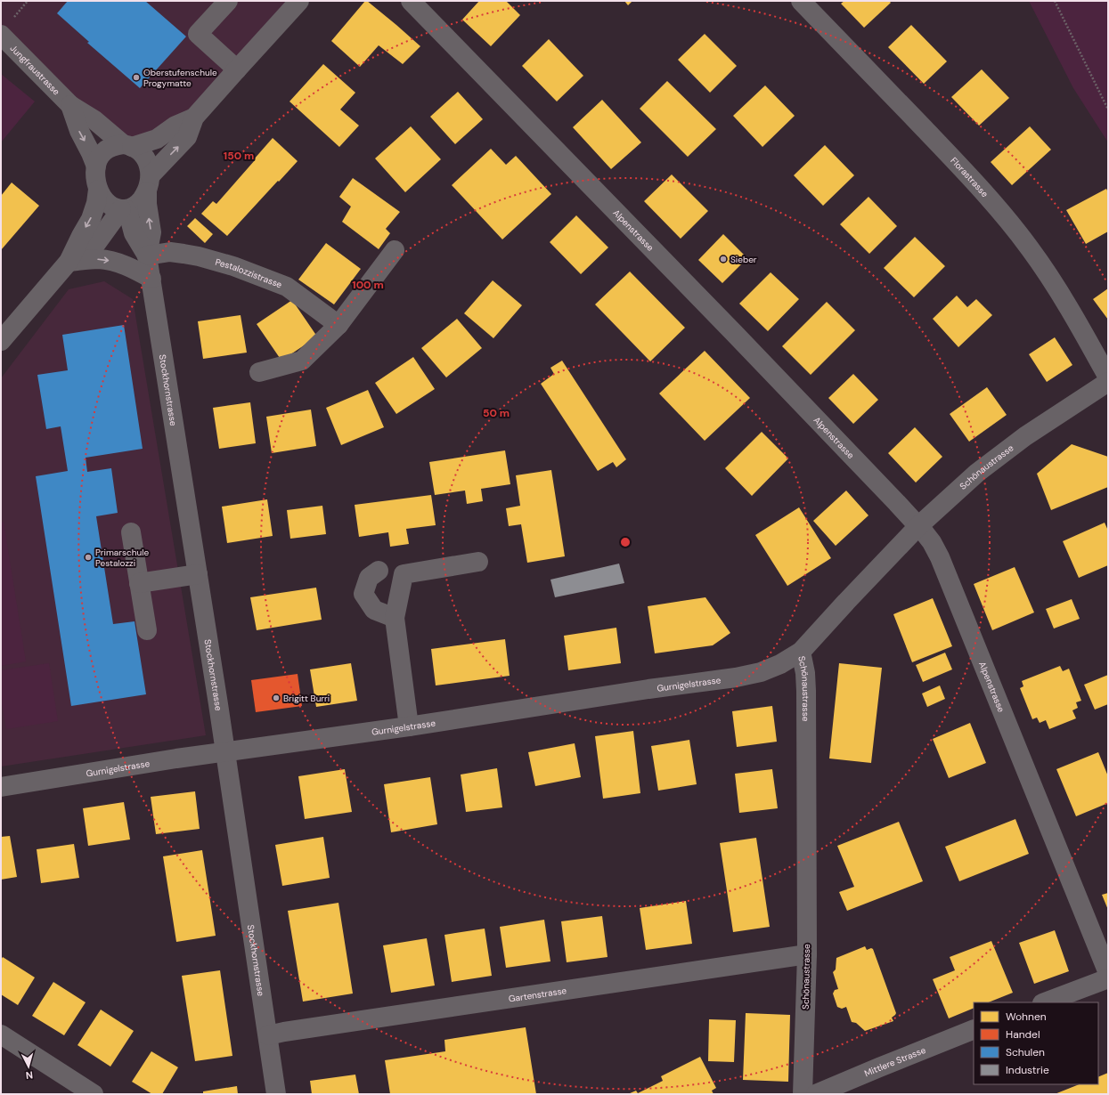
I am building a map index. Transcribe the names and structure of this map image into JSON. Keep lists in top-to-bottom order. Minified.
{"streets":{"street":["Jungfraustrasse","Florastrasse","Alpenstrasse","Pestalozzistrasse","Stockhornstrasse","Schönaustrasse","Gurnigelstrasse","Gartenstrasse","Mittlere Strasse"]},"crossings":[["Jungfraustrasse","Stockhornstrasse"],["Alpenstrasse","Schönaustrasse"],["Pestalozzistrasse","Stockhornstrasse"],["Stockhornstrasse","Gurnigelstrasse"],["Stockhornstrasse","Gartenstrasse"],["Schönaustrasse","Gurnigelstrasse"],["Schönaustrasse","Gartenstrasse"]],"places":["Oberstufenschule Progymatte","Sieber","Primarschule Pestalozzi","Brigitt Burri"],"legend":["Wohnen","Handel","Schulen","Industrie"],"north":"bottom","rings":["150 m","100 m","50 m"]}
